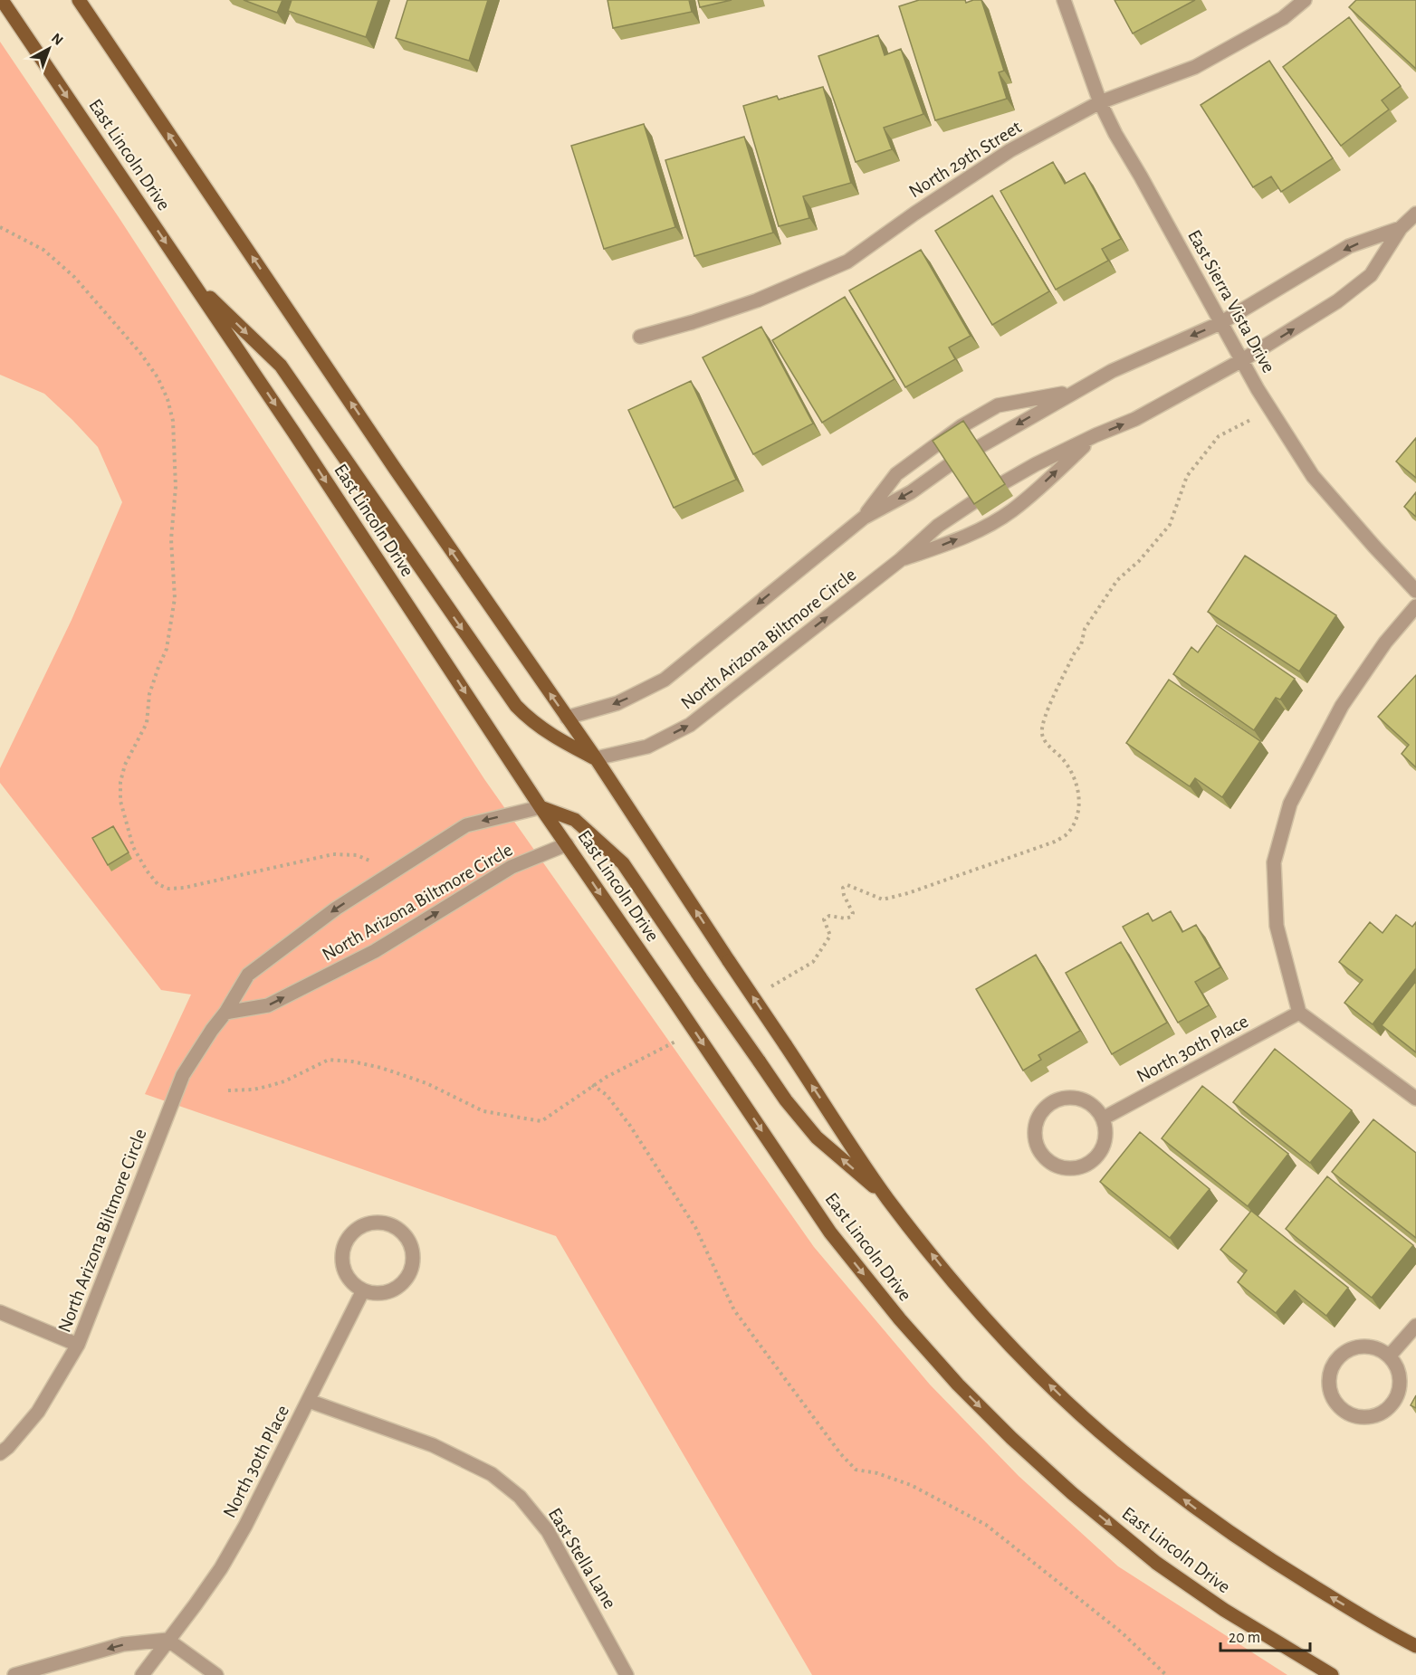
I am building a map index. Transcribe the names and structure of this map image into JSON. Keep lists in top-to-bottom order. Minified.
{"streets":{"main road":["East Lincoln Drive"],"street":["North 29th Street","East Sierra Vista Drive","North Arizona Biltmore Circle","North 30th Place","East Stella Lane"]},"crossings":[["East Lincoln Drive","North Arizona Biltmore Circle"],["North 29th Street","East Sierra Vista Drive"],["East Sierra Vista Drive","North Arizona Biltmore Circle"],["North 30th Place","East Stella Lane"]],"scale_bar":"20 m","north":"top right"}
